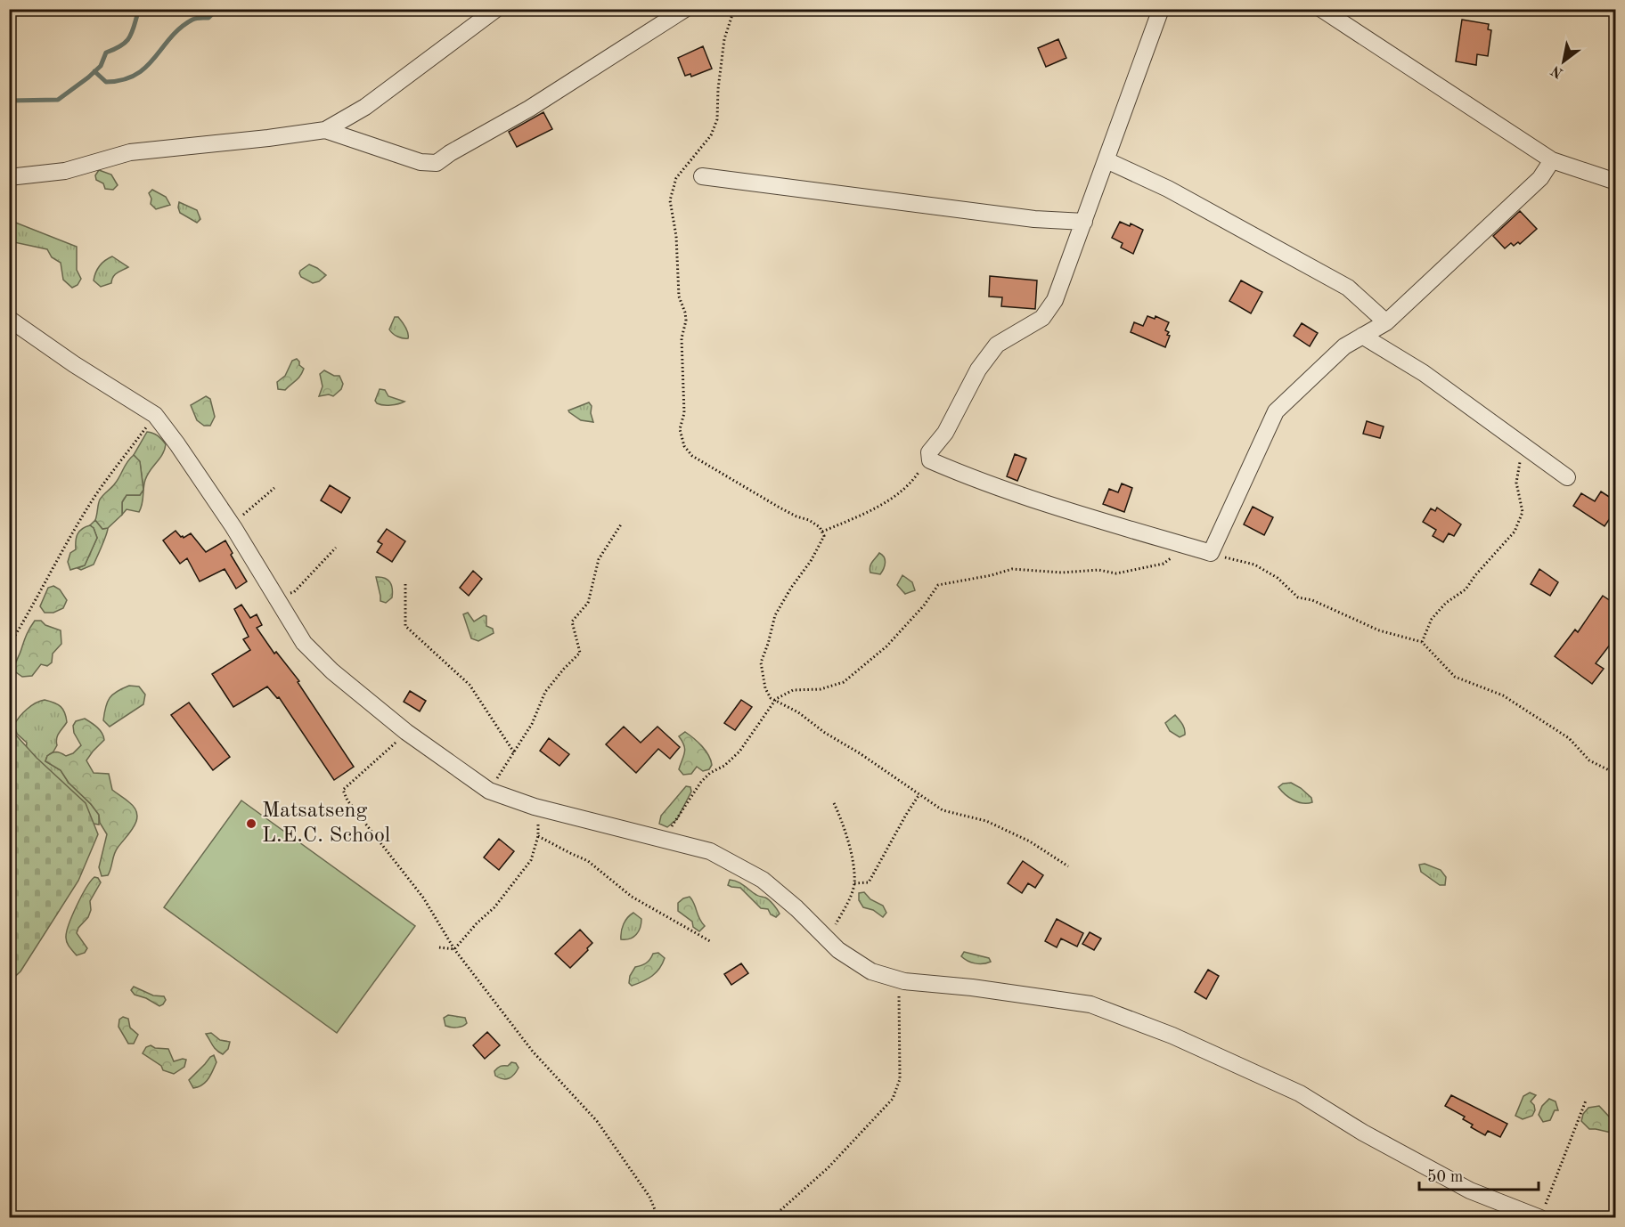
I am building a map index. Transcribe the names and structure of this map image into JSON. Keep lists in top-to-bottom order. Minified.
{"places":["Matsatseng L.E.C. School"],"scale_bar":"50 m","north":"bottom left"}
